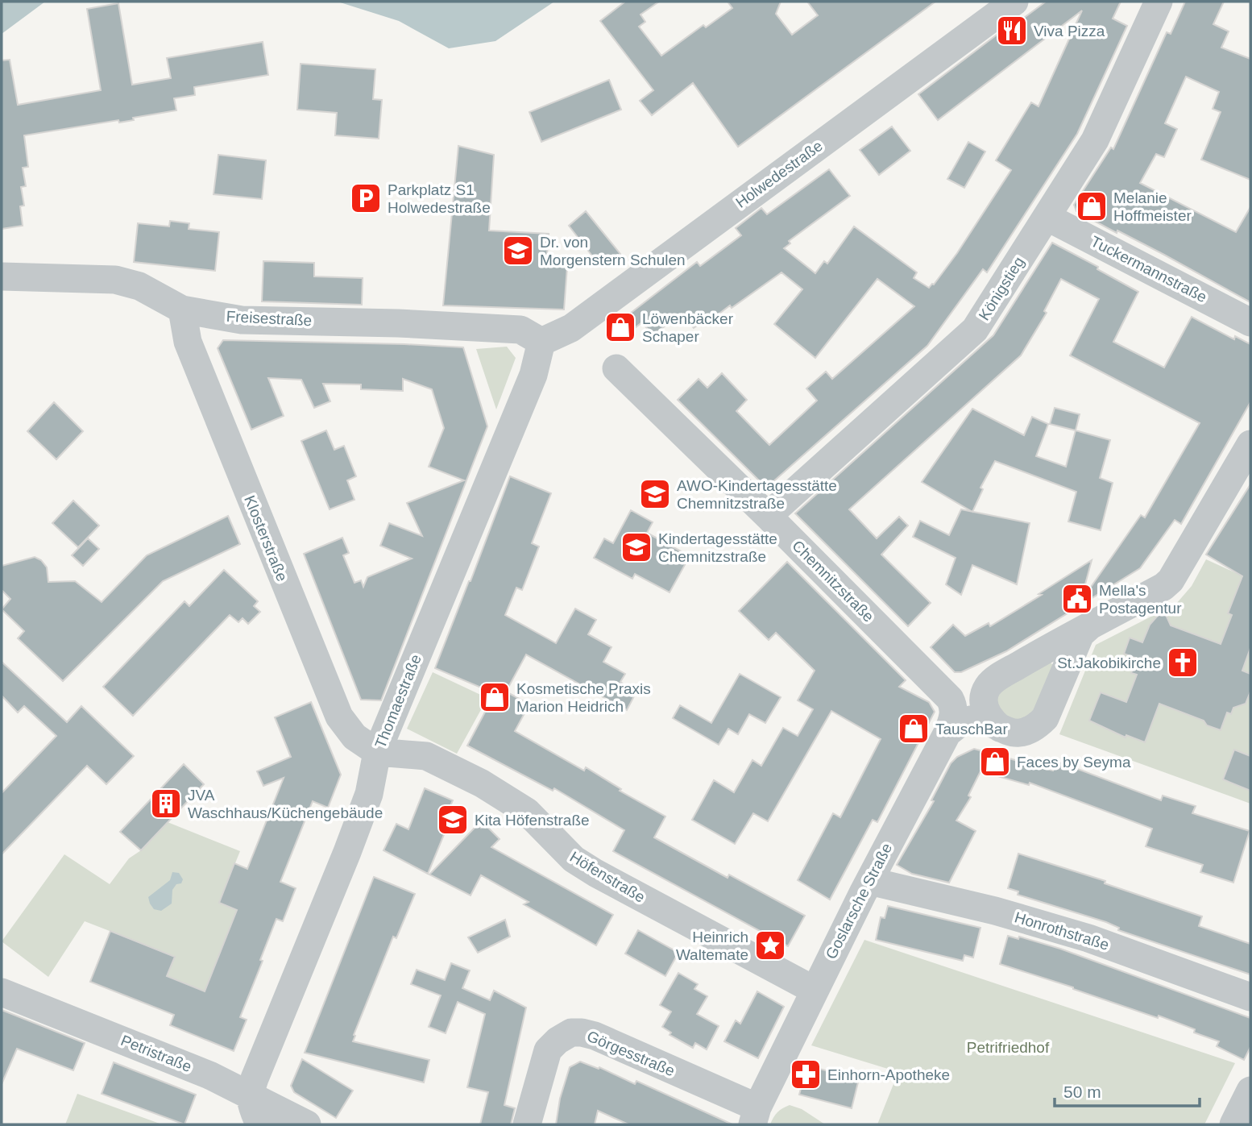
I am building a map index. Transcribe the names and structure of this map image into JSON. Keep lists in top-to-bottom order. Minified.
{"streets":{"street":["Holwedestraße","Tuckermannstraße","Königstieg","Freisestraße","Klosterstraße","Chemnitzstraße","Thomaestraße","Höfenstraße","Goslarsche Straße","Honrothstraße","Petristraße","Görgesstraße"]},"crossings":[["Holwedestraße","Freisestraße"],["Holwedestraße","Thomaestraße"],["Tuckermannstraße","Königstieg"],["Königstieg","Chemnitzstraße"],["Freisestraße","Klosterstraße"],["Freisestraße","Thomaestraße"],["Klosterstraße","Thomaestraße"],["Klosterstraße","Höfenstraße"],["Chemnitzstraße","Goslarsche Straße"],["Thomaestraße","Höfenstraße"],["Thomaestraße","Petristraße"],["Höfenstraße","Goslarsche Straße"],["Goslarsche Straße","Honrothstraße"],["Goslarsche Straße","Görgesstraße"]],"parks":["Petrifriedhof"],"places":{"restaurant":["Viva Pizza"],"parking":["Parkplatz S1 Holwedestraße"],"shop":["Melanie Hoffmeister","Löwenbäcker Schaper","Kosmetische Praxis Marion Heidrich","TauschBar","Faces by Seyma"],"school or university":["Dr. von Morgenstern Schulen","AWO-Kindertagesstätte Chemnitzstraße","Kindertagesstätte Chemnitzstraße","Kita Höfenstraße"],"public building":["Mella's Postagentur"],"church":["St.Jakobikirche"],"building":["JVA Waschhaus/Küchengebäude"],"place":["Heinrich Waltemate"],"pharmacy":["Einhorn-Apotheke"]},"scale_bar":"50 m"}
